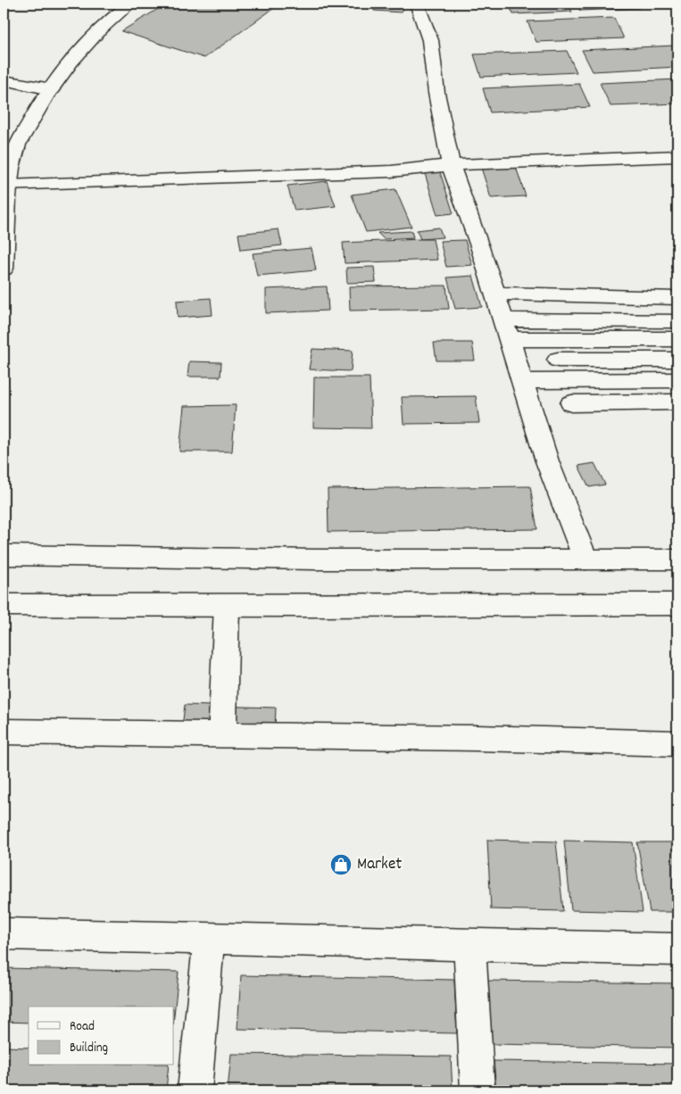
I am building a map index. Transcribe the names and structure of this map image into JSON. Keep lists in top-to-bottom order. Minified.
{"places":{"shop":["Market"]},"legend":["Road","Building"]}
